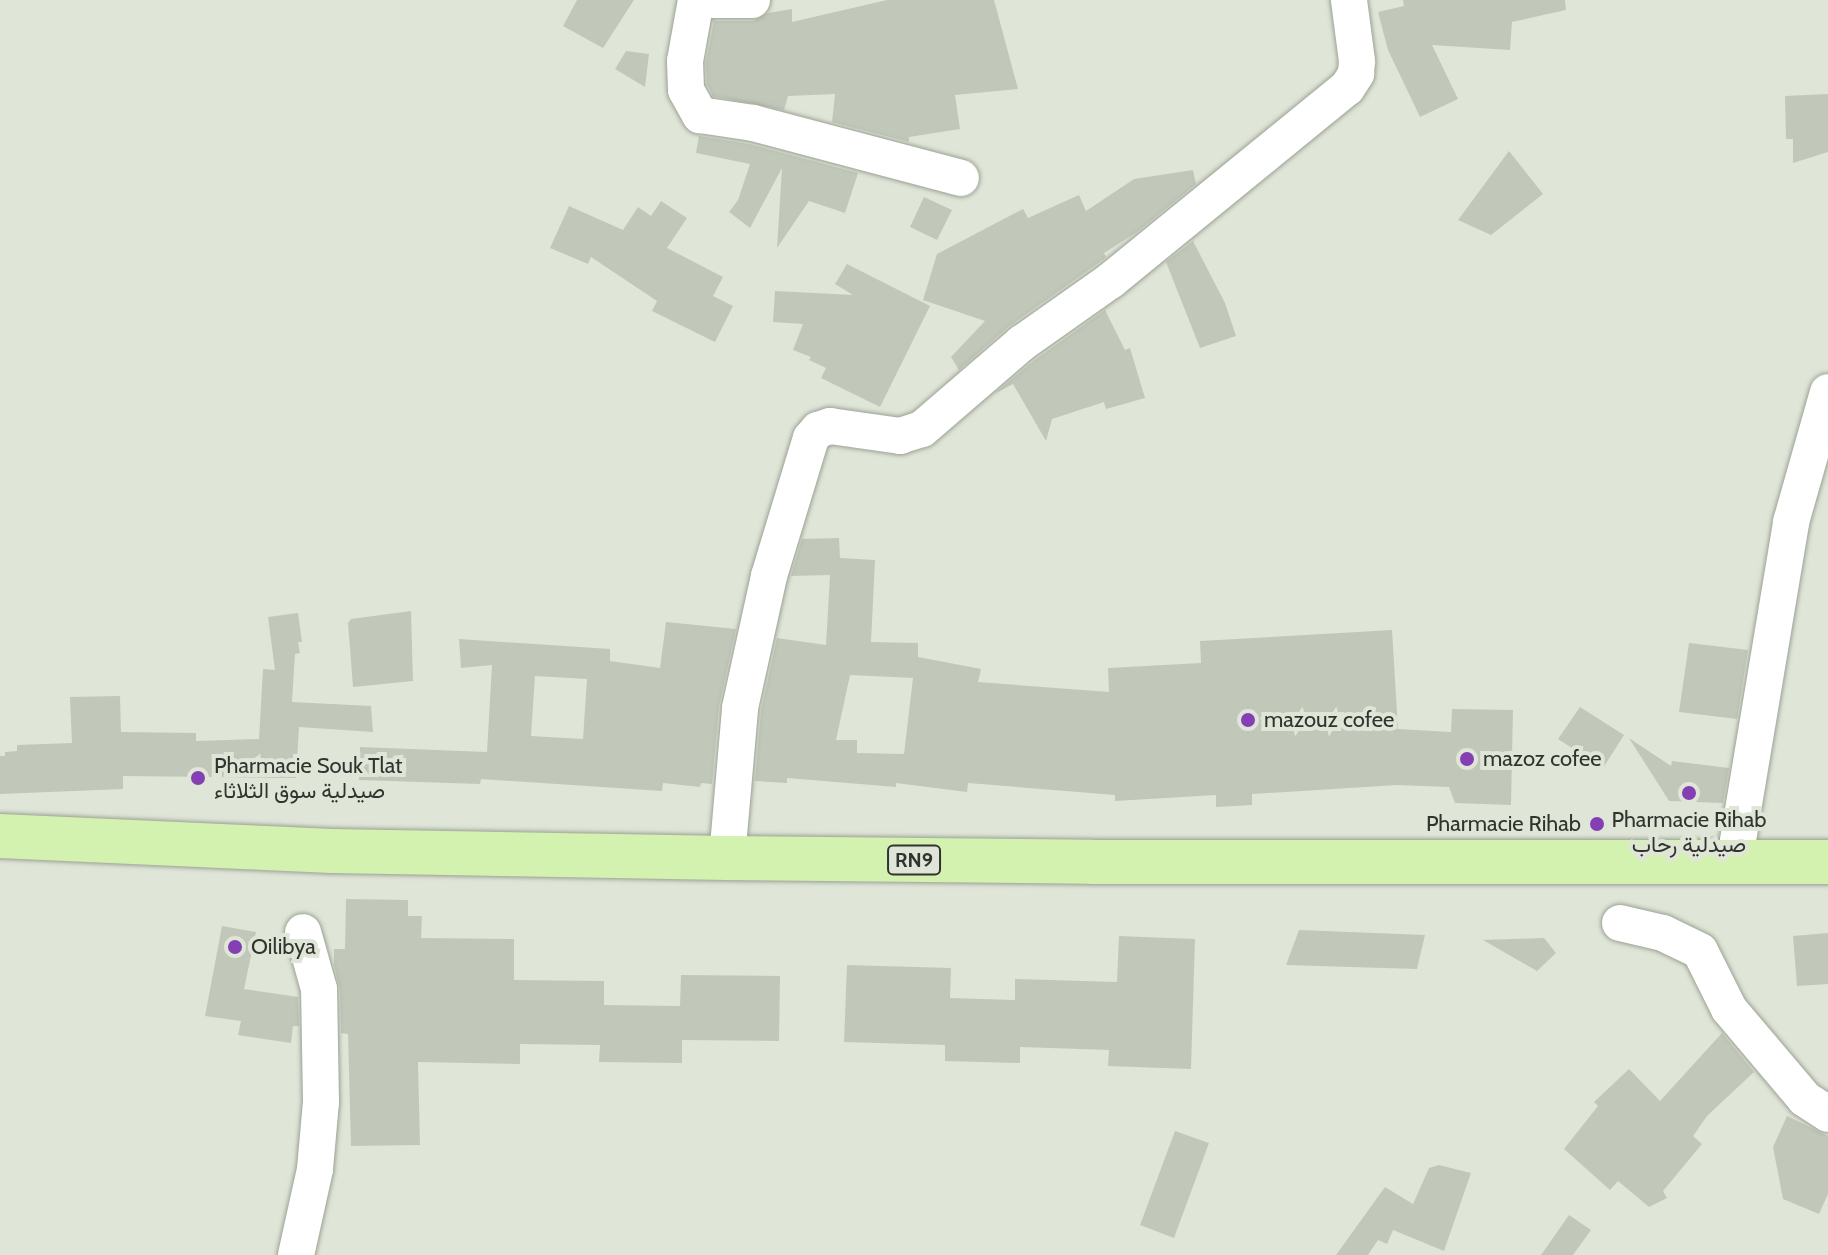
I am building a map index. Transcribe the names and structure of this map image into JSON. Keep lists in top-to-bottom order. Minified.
{"streets":{"main road":["RN9"]},"places":["mazouz cofee","mazoz cofee","Pharmacie Souk Tlat صيدلية سوق الثلاثاء","Pharmacie Rihab صيدلية رحاب","Pharmacie Rihab","Oilibya"]}
